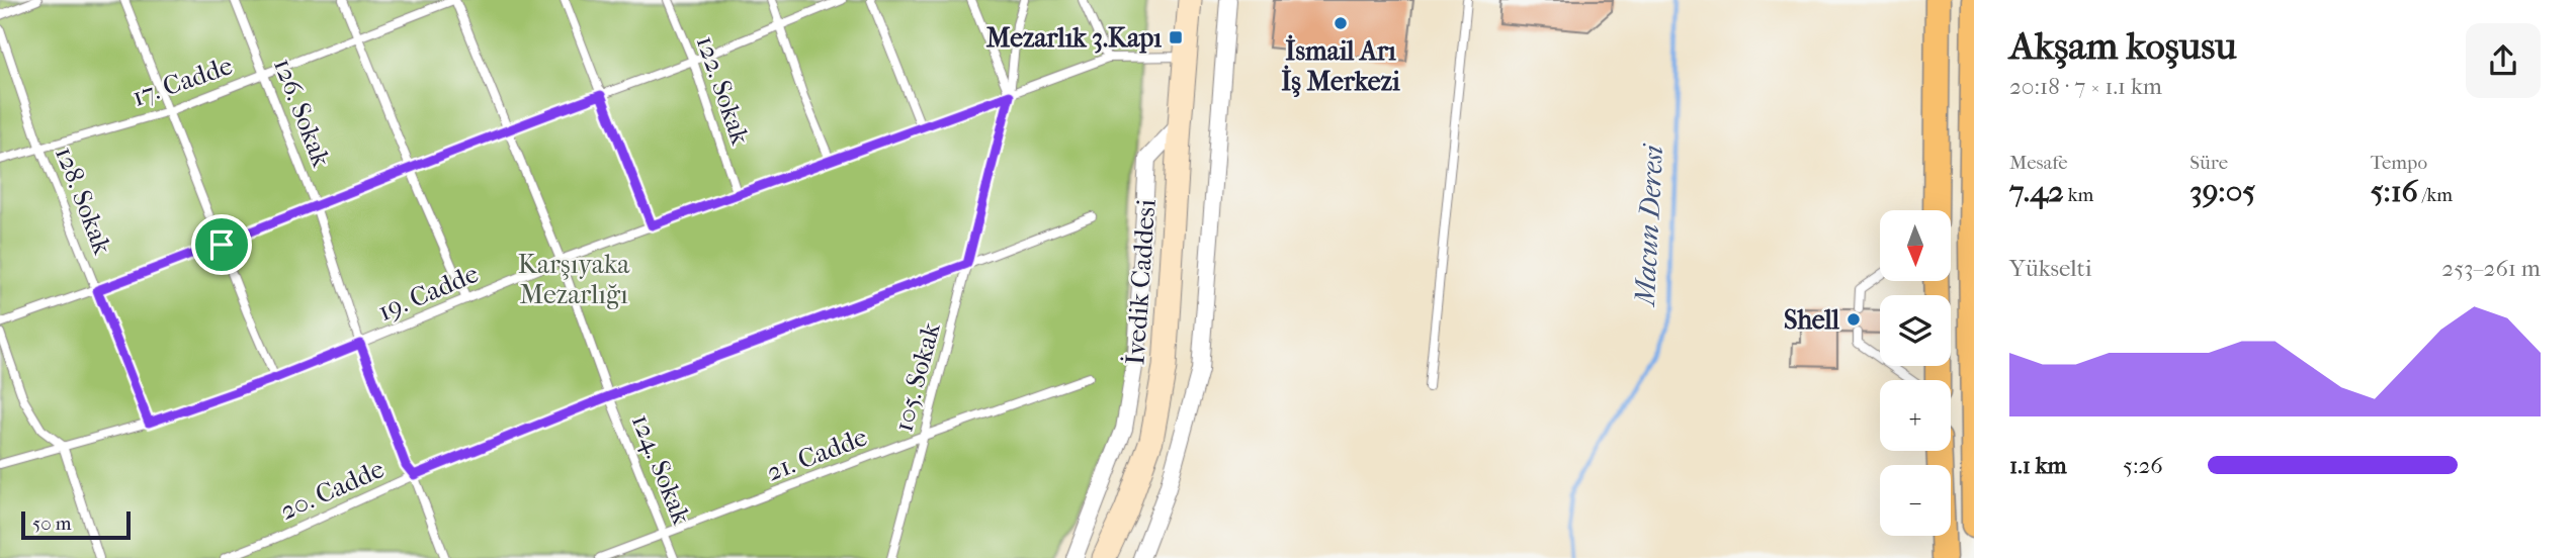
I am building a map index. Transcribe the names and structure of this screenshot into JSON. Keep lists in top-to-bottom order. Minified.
{"streets":{"main road":["İvedik Caddesi"],"lane":["17. Cadde","122. Sokak","126. Sokak","128. Sokak","19. Cadde","105. Sokak","21. Cadde","124. Sokak","20. Cadde"]},"crossings":[["17. Cadde","126. Sokak"],["17. Cadde","128. Sokak"],["17. Cadde","124. Sokak"],["122. Sokak","19. Cadde"],["126. Sokak","19. Cadde"],["126. Sokak","20. Cadde"],["128. Sokak","19. Cadde"],["19. Cadde","105. Sokak"],["19. Cadde","124. Sokak"],["105. Sokak","21. Cadde"],["105. Sokak","20. Cadde"],["21. Cadde","124. Sokak"],["124. Sokak","20. Cadde"]],"water":["Macun Deresi"],"parks":["Karşıyaka Mezarlığı"],"places":{"other":["İsmail Arı İş Merkezi","Shell"],"transit":["Mezarlık 3.Kapı"]},"scale_bar":"50 m","north":"bottom","page":{"heading":["Akşam koşusu","20:18 · 7 × 1.1 km"],"stats":[["Mesafe","7.42 km"],["Süre","39:05"],["Tempo","5:16 /km"]],"map_buttons":["+","−"],"chart":["Yükselti","253–261 m"],"list":[{"name":"1.1 km","note":"5:26"}],"scale":"50 m"}}
